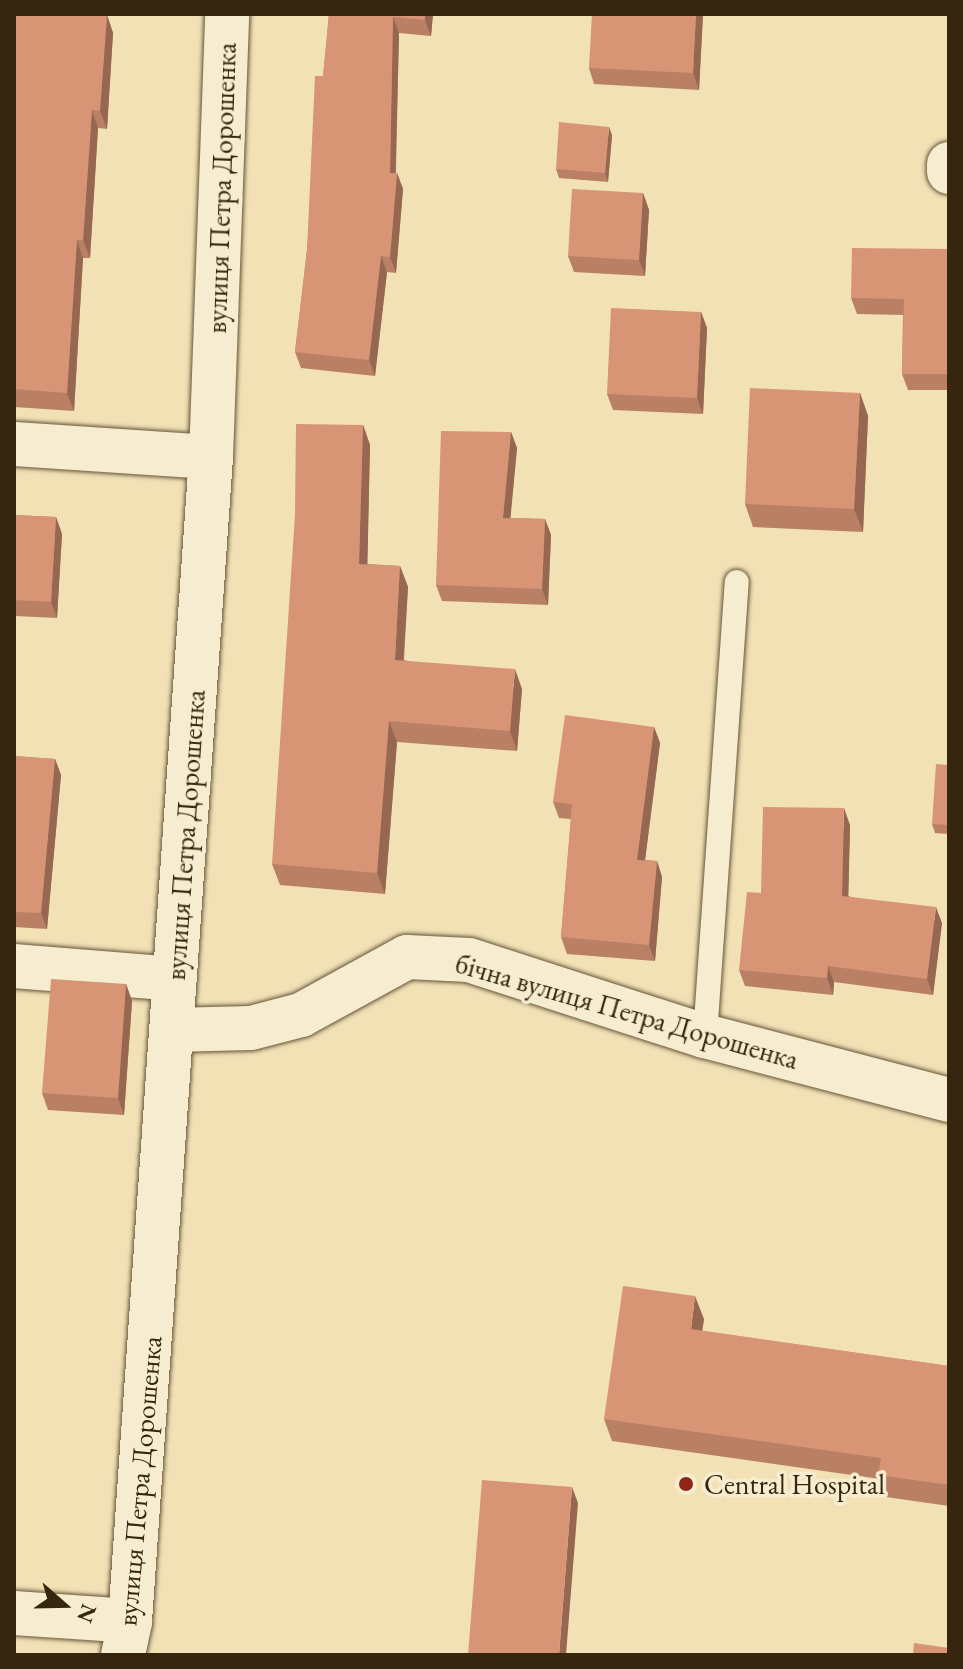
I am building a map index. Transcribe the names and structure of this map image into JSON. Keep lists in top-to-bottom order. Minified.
{"streets":{"street":["вулиця Петра Дорошенка","бічна вулиця Петра Дорошенка"]},"crossings":[["вулиця Петра Дорошенка","бічна вулиця Петра Дорошенка"]],"places":["Central Hospital"],"north":"right"}
